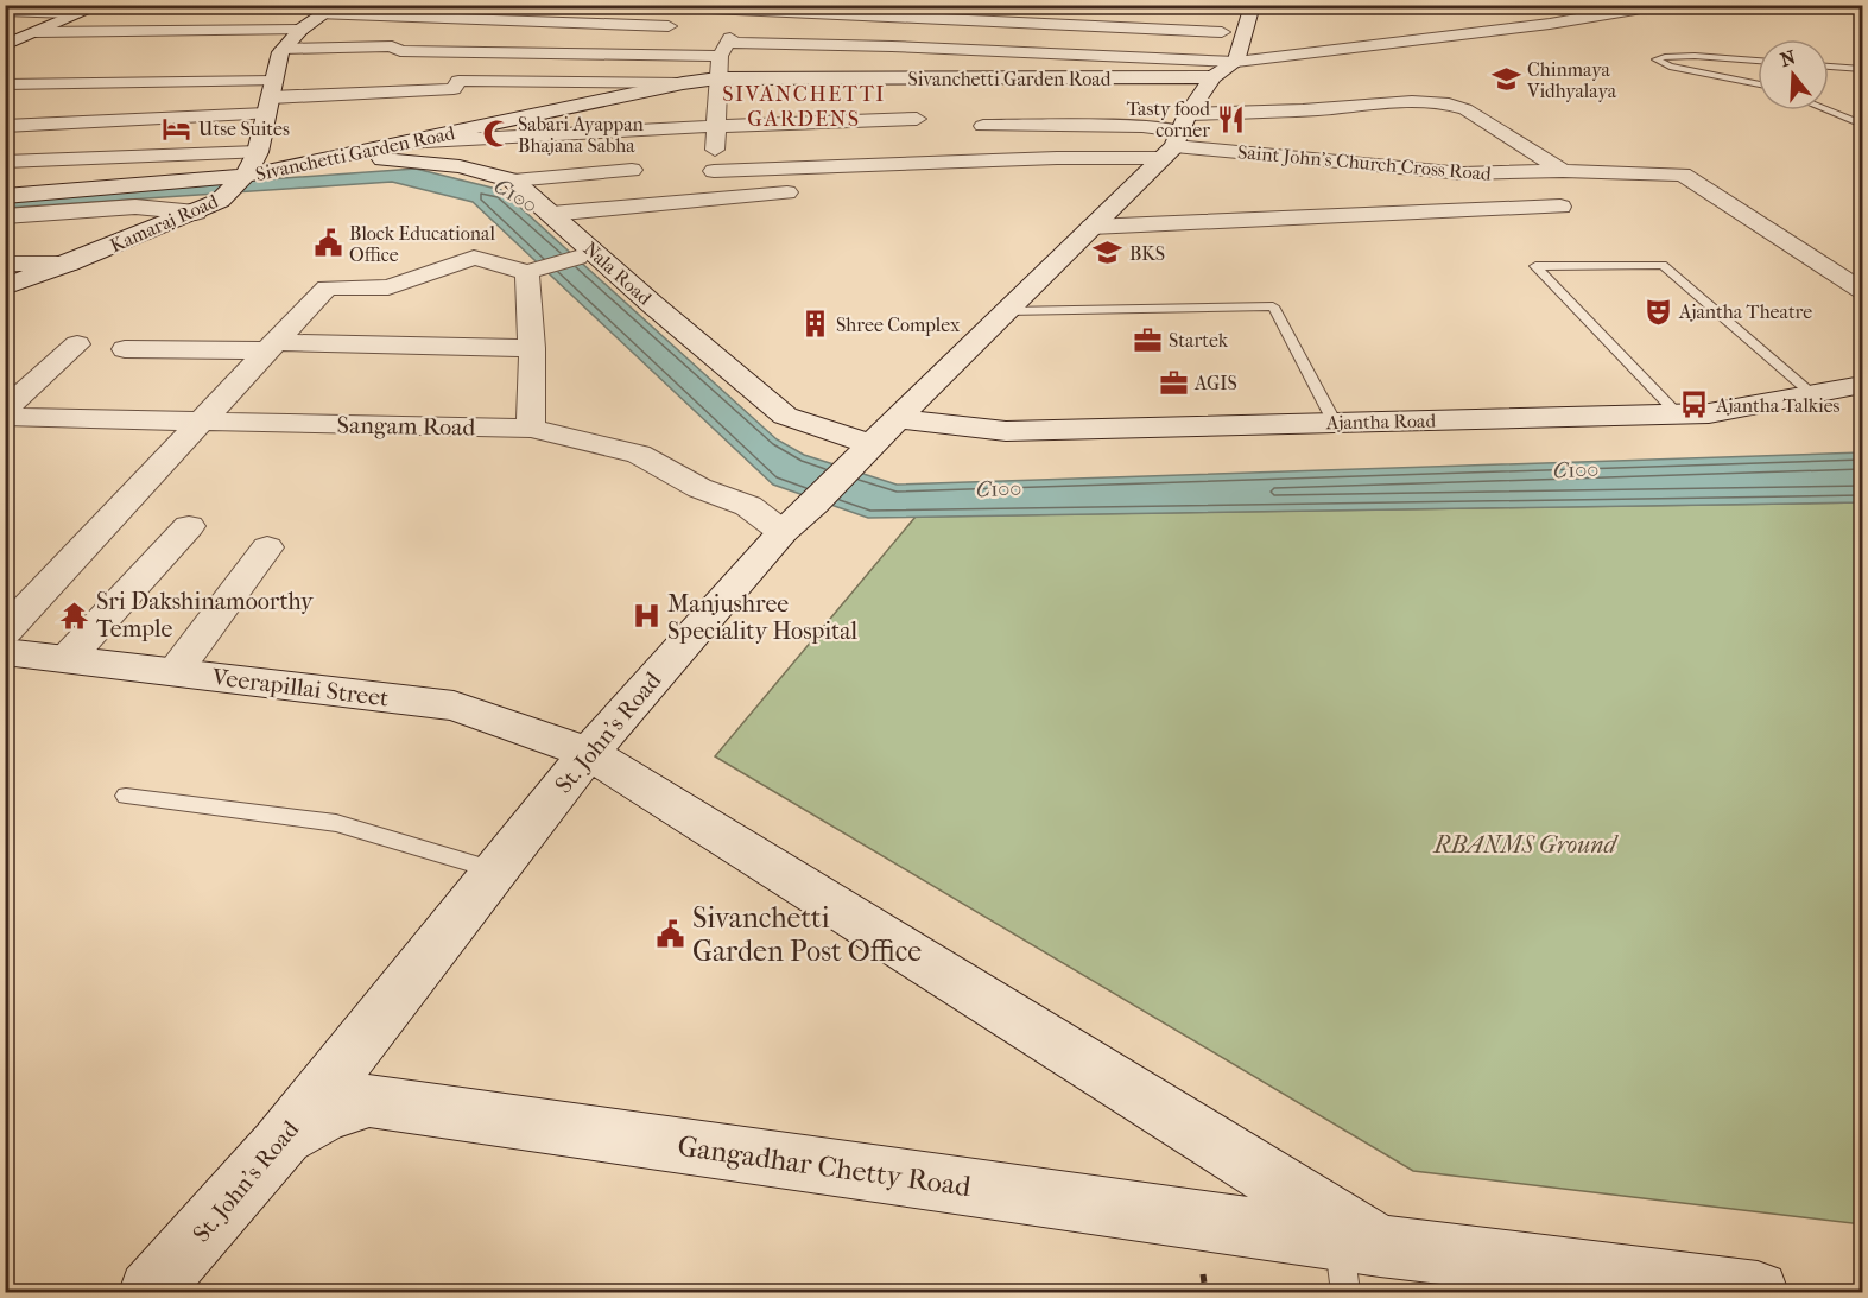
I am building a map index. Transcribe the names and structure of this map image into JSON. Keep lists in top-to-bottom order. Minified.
{"streets":{"street":["Sivanchetti Garden Road","Saint John's Church Cross Road","Kamaraj Road","Nala Road","Ajantha Road","Sangam Road","Veerapillai Street","St. John's Road","Gangadhar Chetty Road"]},"crossings":[["Sivanchetti Garden Road","Kamaraj Road"],["Sivanchetti Garden Road","Nala Road"],["Sivanchetti Garden Road","St. John's Road"],["Saint John's Church Cross Road","St. John's Road"],["Nala Road","St. John's Road"],["Ajantha Road","St. John's Road"],["Sangam Road","St. John's Road"],["Veerapillai Street","St. John's Road"],["Veerapillai Street","Gangadhar Chetty Road"],["St. John's Road","Gangadhar Chetty Road"]],"districts":["SIVANCHETTI GARDENS"],"water":["C100"],"parks":["RBANMS Ground"],"places":{"school or university":["Chinmaya Vidhyalaya","BKS"],"restaurant":["Tasty food corner"],"hotel":["Utse Suites"],"mosque":["Sabari Ayappan Bhajana Sabha"],"public building":["Block Educational Office","Sivanchetti Garden Post Office"],"theatre":["Ajantha Theatre"],"building":["Shree Complex"],"office":["Startek","AGIS"],"bus stop":["Ajantha Talkies"],"temple":["Sri Dakshinamoorthy Temple"],"hospital":["Manjushree Speciality Hospital"]},"north":"top"}
